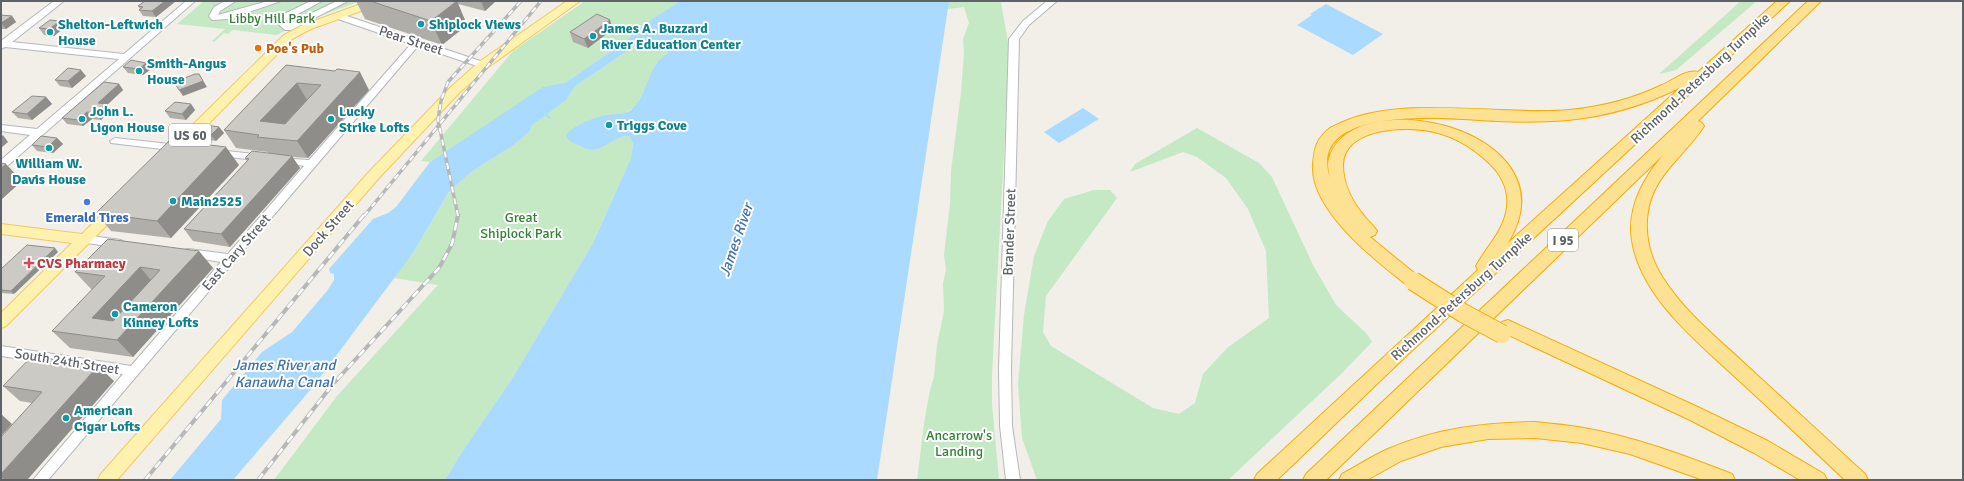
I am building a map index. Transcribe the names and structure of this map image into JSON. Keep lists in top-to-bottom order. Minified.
{"streets":{"highway":["Richmond-Petersburg Turnpike","I 95"],"main road":["US 60","Dock Street"],"street":["Pear Street","Brander Street","East Cary Street","South 24th Street"]},"crossings":[["Pear Street","US 60"],["Pear Street","Dock Street"],["Pear Street","East Cary Street"],["East Cary Street","South 24th Street"]],"water":["James River","James River and Kanawha Canal"],"parks":["Libby Hill Park","Great Shiplock Park","Ancarrow's Landing"],"places":{"other":["Shiplock Views","Shelton-Leftwich House","James A. Buzzard River Education Center","Poe's Pub","Smith-Angus House","John L. Ligon House","Lucky Strike Lofts","Triggs Cove","William W. Davis House","Main2525","Emerald Tires","Cameron Kinney Lofts","American Cigar Lofts"],"health":["CVS Pharmacy"]}}
